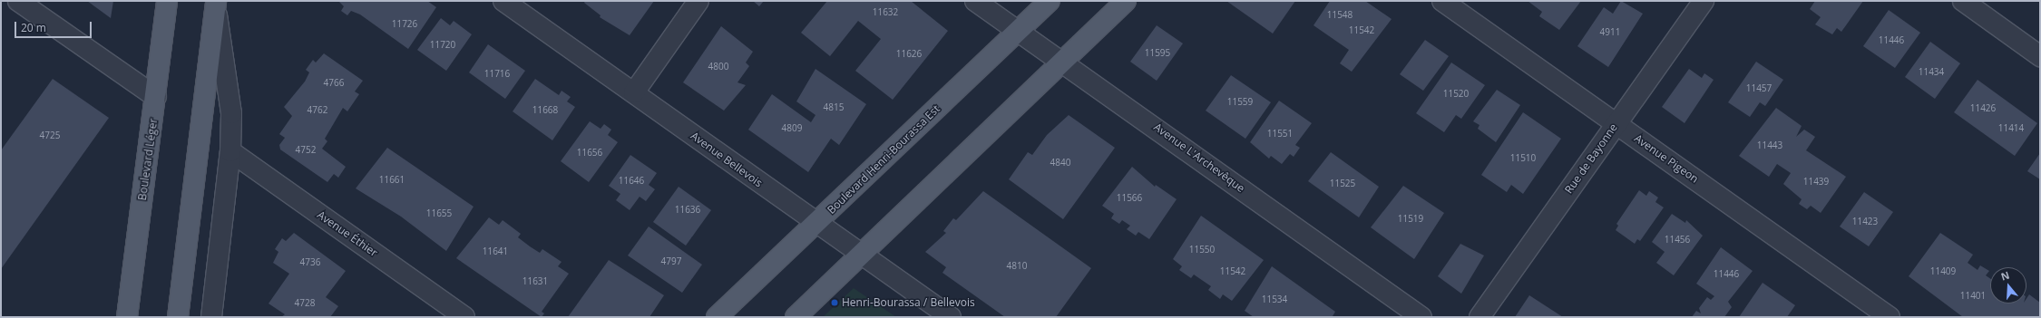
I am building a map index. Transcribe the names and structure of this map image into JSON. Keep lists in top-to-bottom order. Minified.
{"streets":{"main road":["Boulevard Léger","Boulevard Henri-Bourassa Est"],"street":["Avenue L'Archevêque","Rue de Bayonne","Avenue Pigeon","Avenue Bellevois","Avenue Éthier"]},"crossings":[["Avenue L'Archevêque","Boulevard Henri-Bourassa Est"],["Rue de Bayonne","Avenue Pigeon"],["Avenue Bellevois","Boulevard Henri-Bourassa Est"]],"places":["Henri-Bourassa / Bellevois"],"house_numbers":["11632","11548","11726","11542","4911","11446","11720","11595","11626","4800","11434","11716","4766","11457","11520","11559","4815","11426","4762","11668","4809","11414","11551","4725","11443","4752","11656","11510","4840","11661","11646","11439","11525","11566","11636","11655","11519","11423","11456","11550","11641","4797","4736","4810","11542","11409","11446","11631","11401","11534","4728"],"scale_bar":"20 m","north":"top"}
